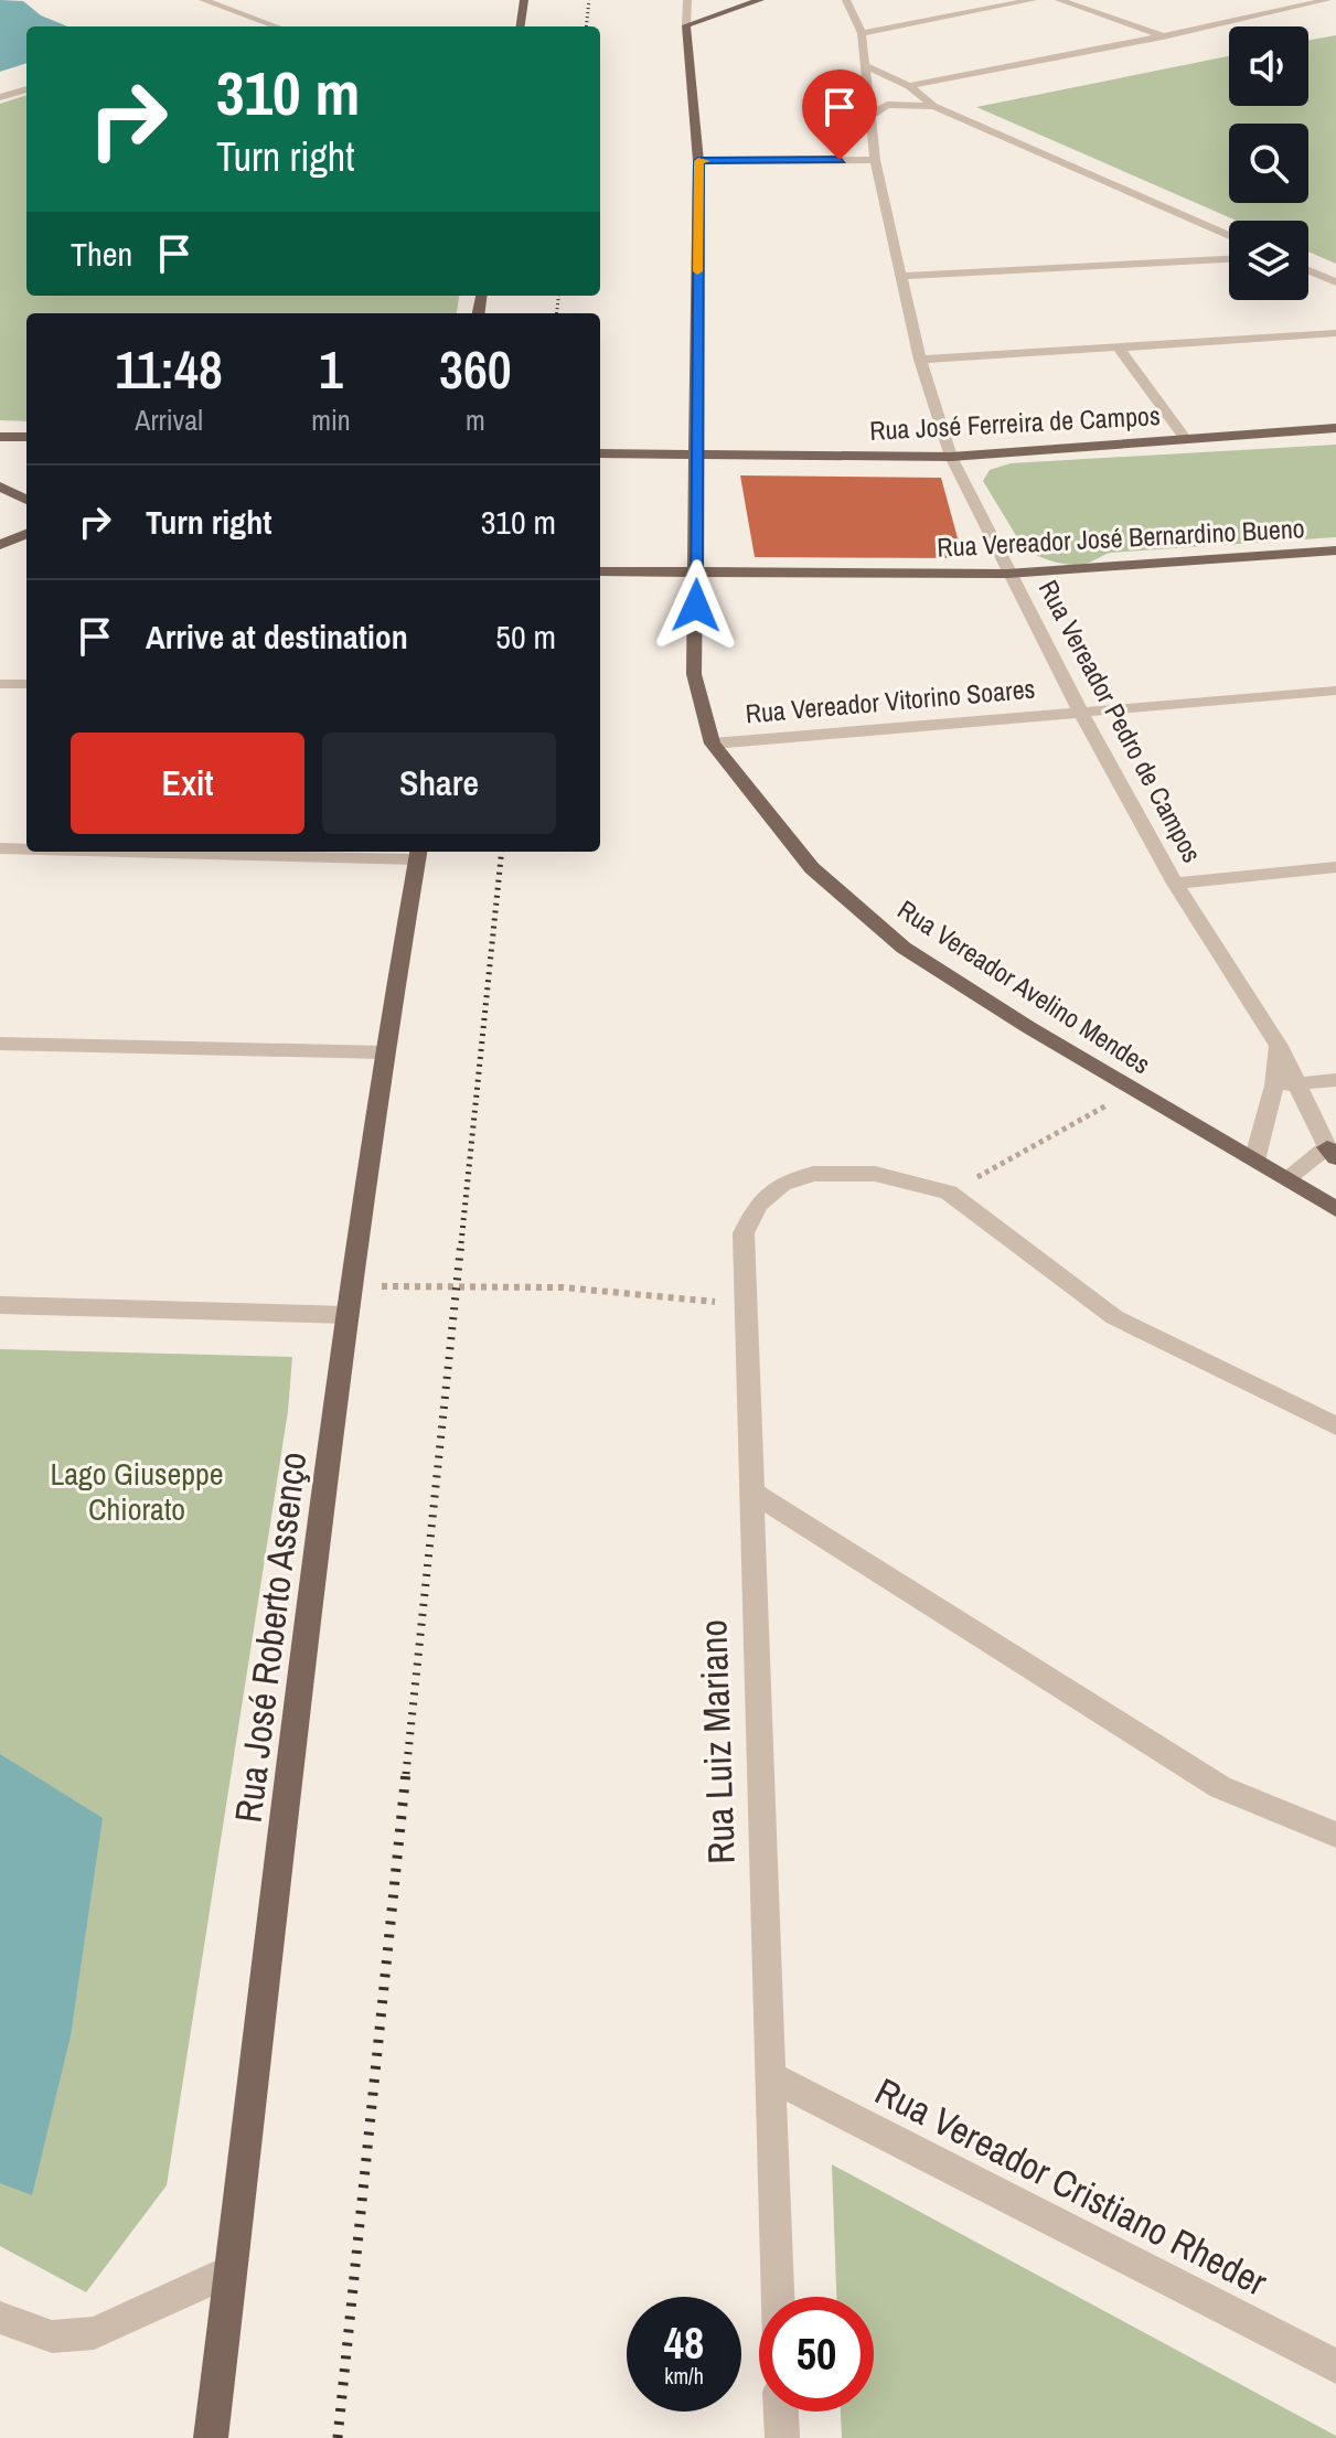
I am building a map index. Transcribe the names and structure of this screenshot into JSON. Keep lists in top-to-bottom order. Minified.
{"streets":{"main road":["Rua José Ferreira de Campos","Rua Vereador José Bernardino Bueno","Rua Vereador Avelino Mendes","Rua José Roberto Assenço"],"street":["Rua Vereador Vitorino Soares","Rua Vereador Pedro de Campos","Rua Luiz Mariano","Rua Vereador Cristiano Rheder"]},"crossings":[["Rua José Ferreira de Campos","Rua Vereador Pedro de Campos"],["Rua José Ferreira de Campos","Rua Vereador Avelino Mendes"],["Rua Vereador José Bernardino Bueno","Rua Vereador Pedro de Campos"],["Rua Vereador José Bernardino Bueno","Rua Vereador Avelino Mendes"],["Rua Vereador Vitorino Soares","Rua Vereador Pedro de Campos"],["Rua Vereador Vitorino Soares","Rua Vereador Avelino Mendes"],["Rua Vereador Pedro de Campos","Rua Vereador Avelino Mendes"],["Rua Luiz Mariano","Rua Vereador Cristiano Rheder"]],"parks":["Lago Giuseppe Chiorato"],"page":{"turn":["310 m","Turn right"],"then":"Then","eta":["11:48","Arrival","1","min","360","m"],"list":[{"name":"Turn right","value":"310 m"},{"name":"Arrive at destination","value":"50 m"}],"buttons":["Exit","Share"],"speed":"48 km/h","limit":"50"}}
